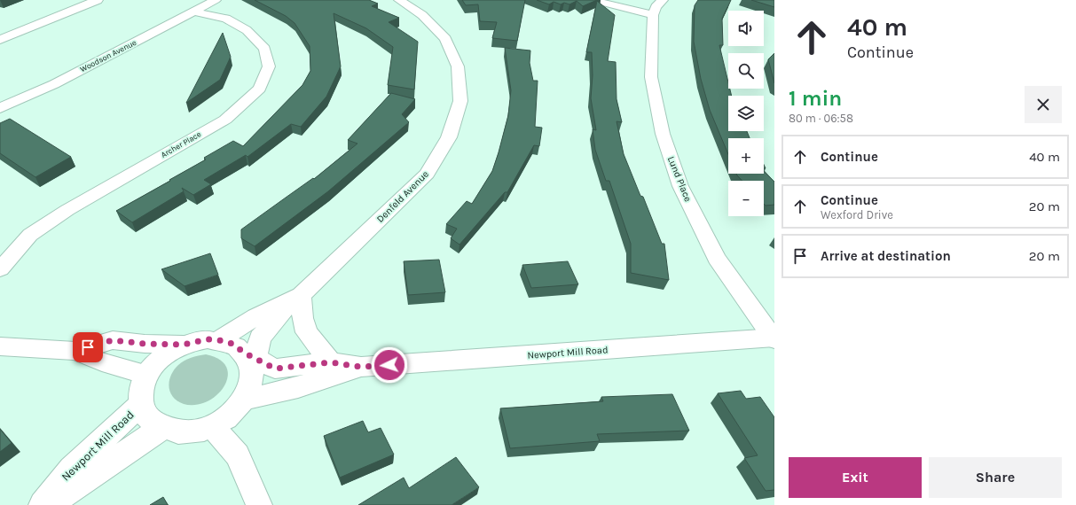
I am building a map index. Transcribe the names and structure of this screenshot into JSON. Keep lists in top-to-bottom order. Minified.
{"streets":{"street":["Woodson Avenue","Archer Place","Lund Place","Denfeld Avenue","Newport Mill Road"]},"crossings":[["Woodson Avenue","Archer Place"],["Lund Place","Newport Mill Road"],["Denfeld Avenue","Newport Mill Road"]],"page":{"turn":["40 m","Continue"],"map_buttons":["+","−"],"heading":["1 min","80 m · 06:58"],"list":[{"name":"Continue","value":"40 m"},{"name":"Continue","note":"Wexford Drive","value":"20 m"},{"name":"Arrive at destination","value":"20 m"}],"buttons":["Exit","Share"]}}
